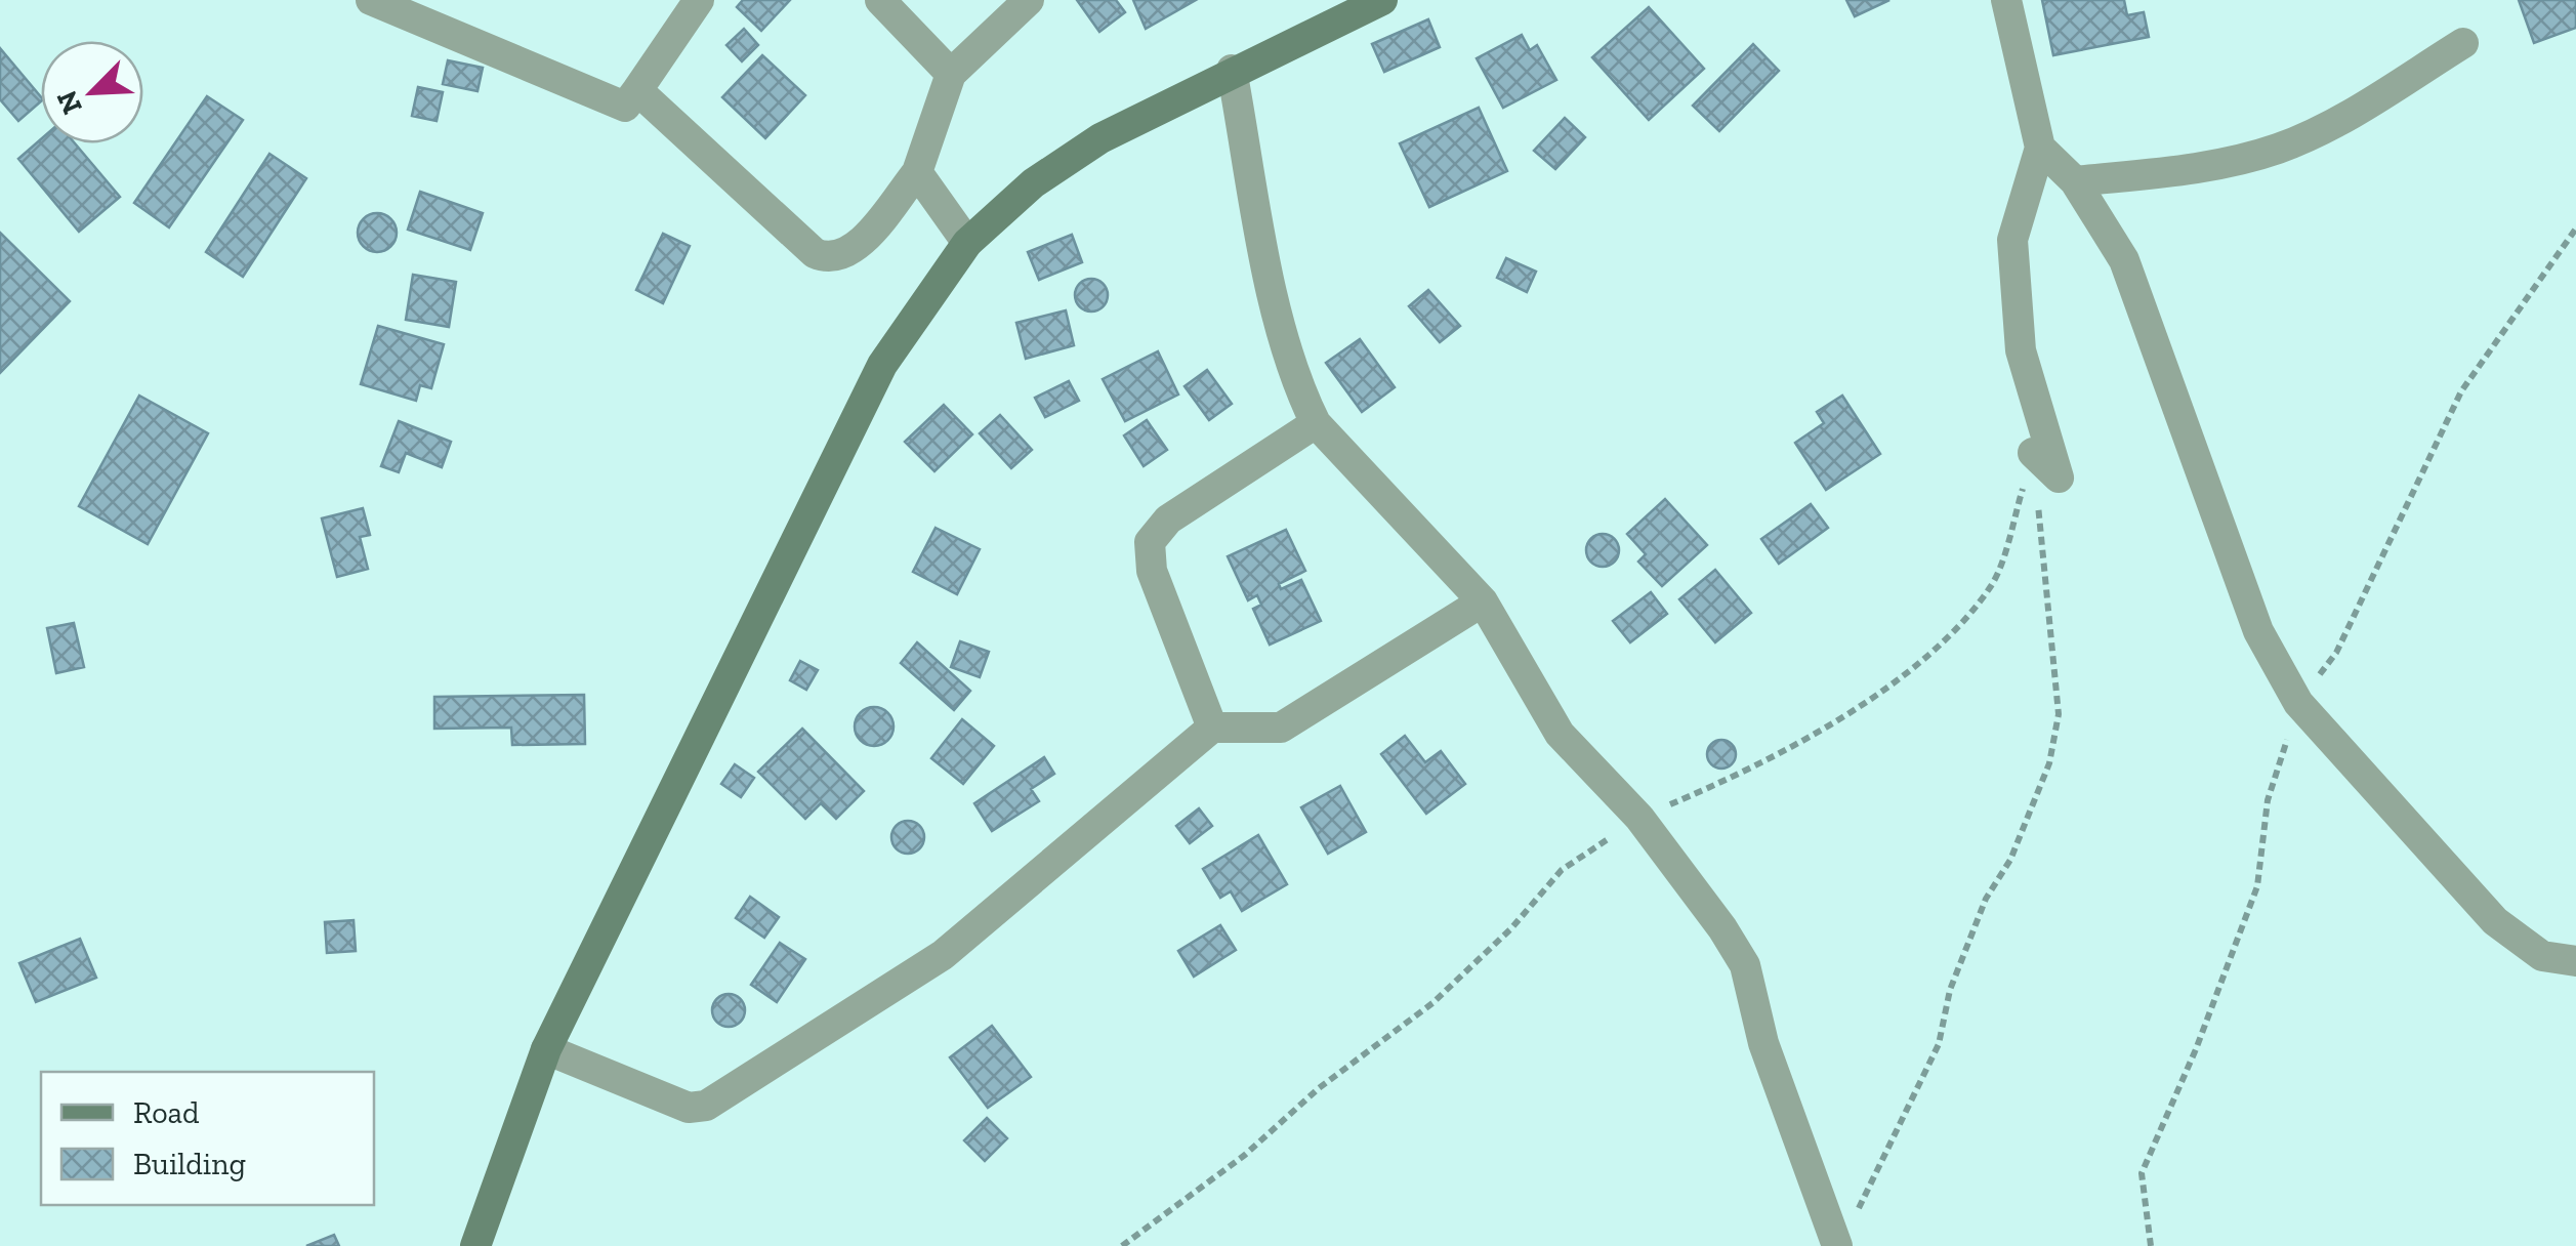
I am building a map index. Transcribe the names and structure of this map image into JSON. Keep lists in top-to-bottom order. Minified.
{"legend":["Road","Building"],"north":"bottom left"}
